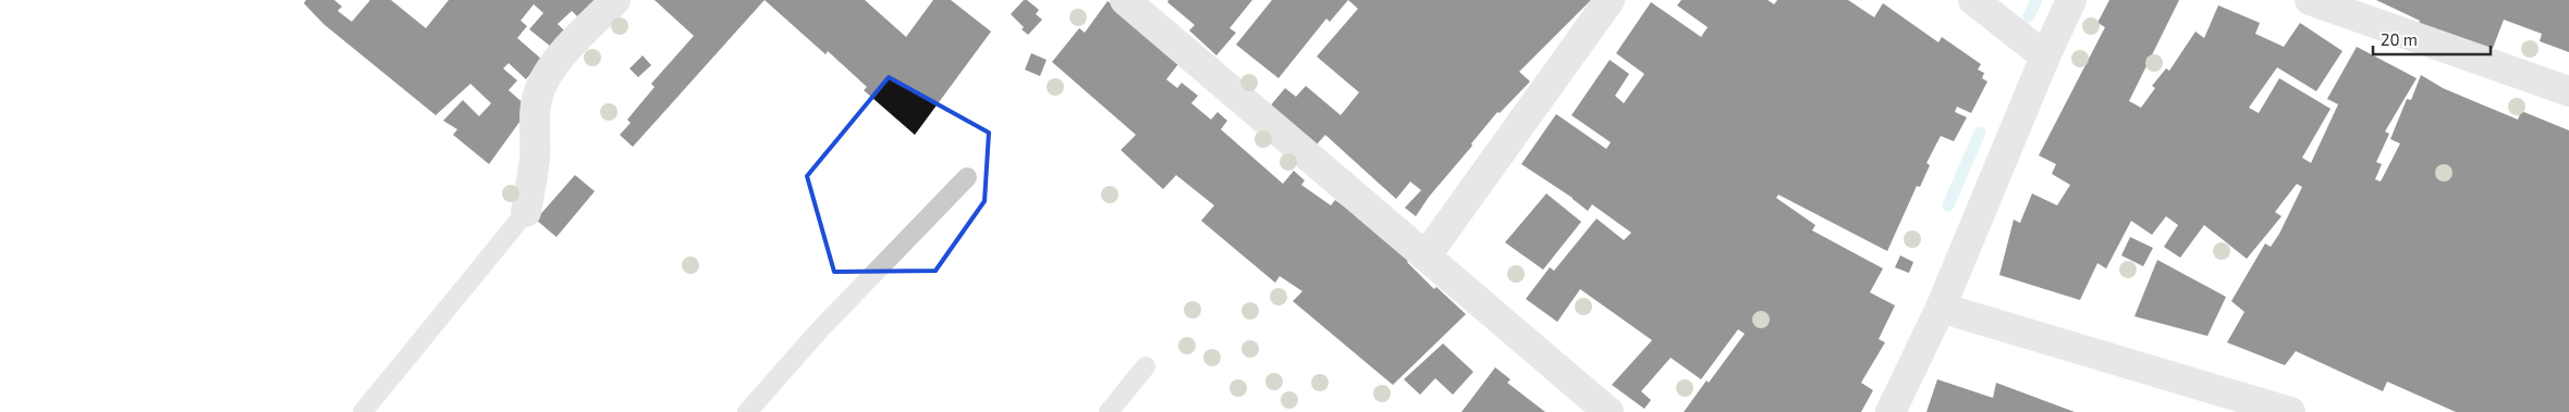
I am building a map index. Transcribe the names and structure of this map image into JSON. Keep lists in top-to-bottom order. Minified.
{"scale_bar":"20 m"}
